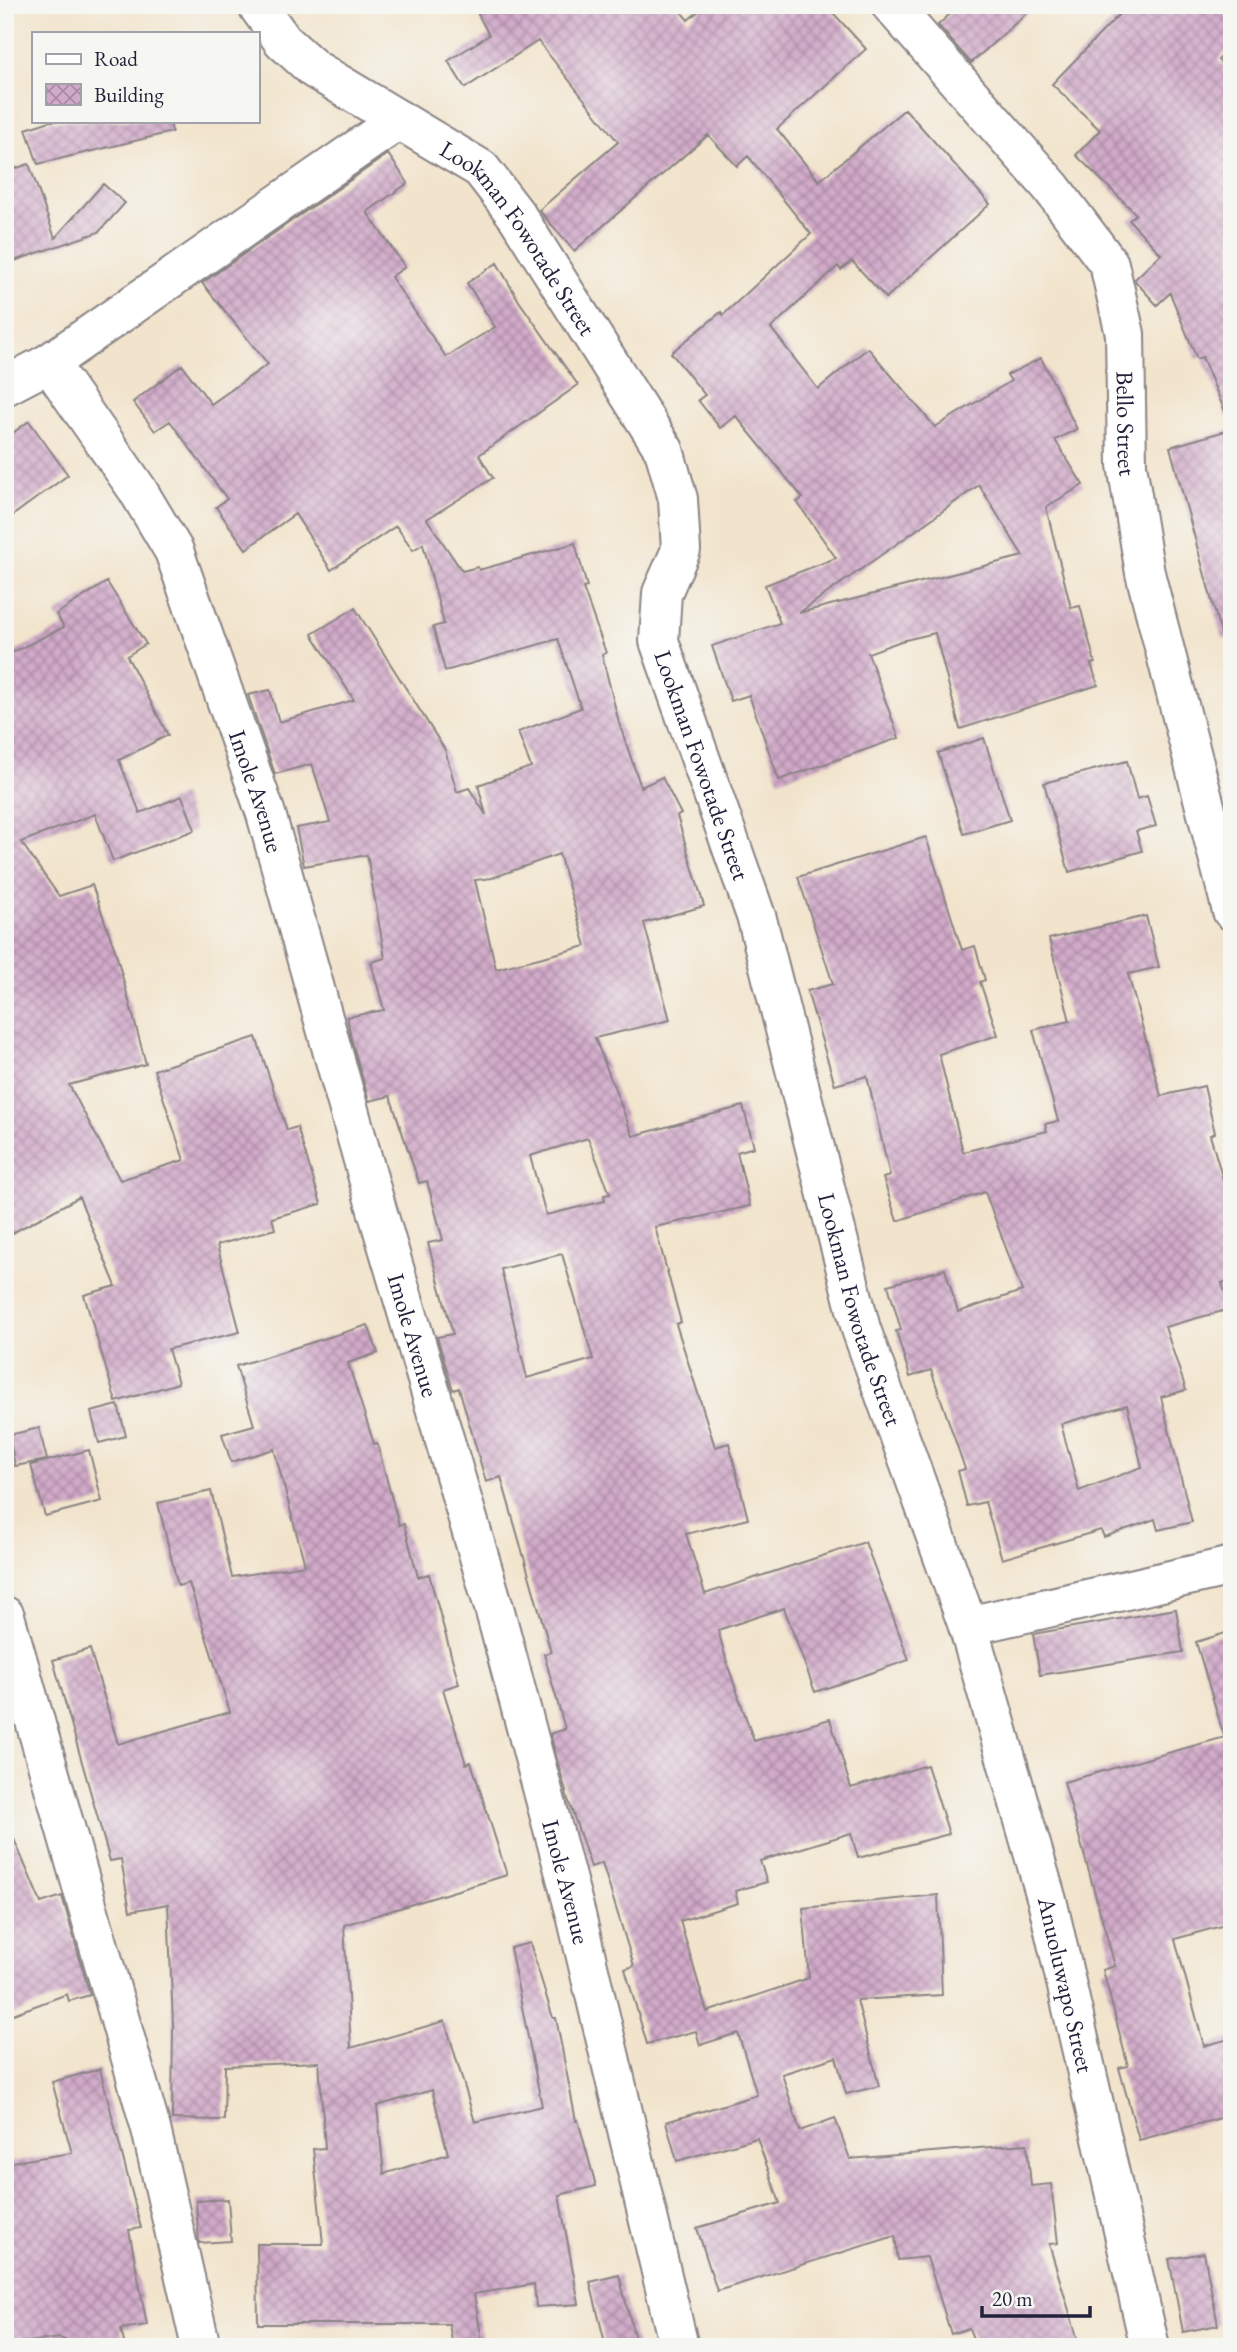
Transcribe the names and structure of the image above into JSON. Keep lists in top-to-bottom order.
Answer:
{
  "streets": {
    "street": [
      "Lookman Fowotade Street",
      "Bello Street",
      "Imole Avenue",
      "Anuoluwapo Street"
    ]
  },
  "crossings": [
    ["Lookman Fowotade Street", "Anuoluwapo Street"]
  ],
  "legend": ["Road", "Building"],
  "scale_bar": "20 m"
}
